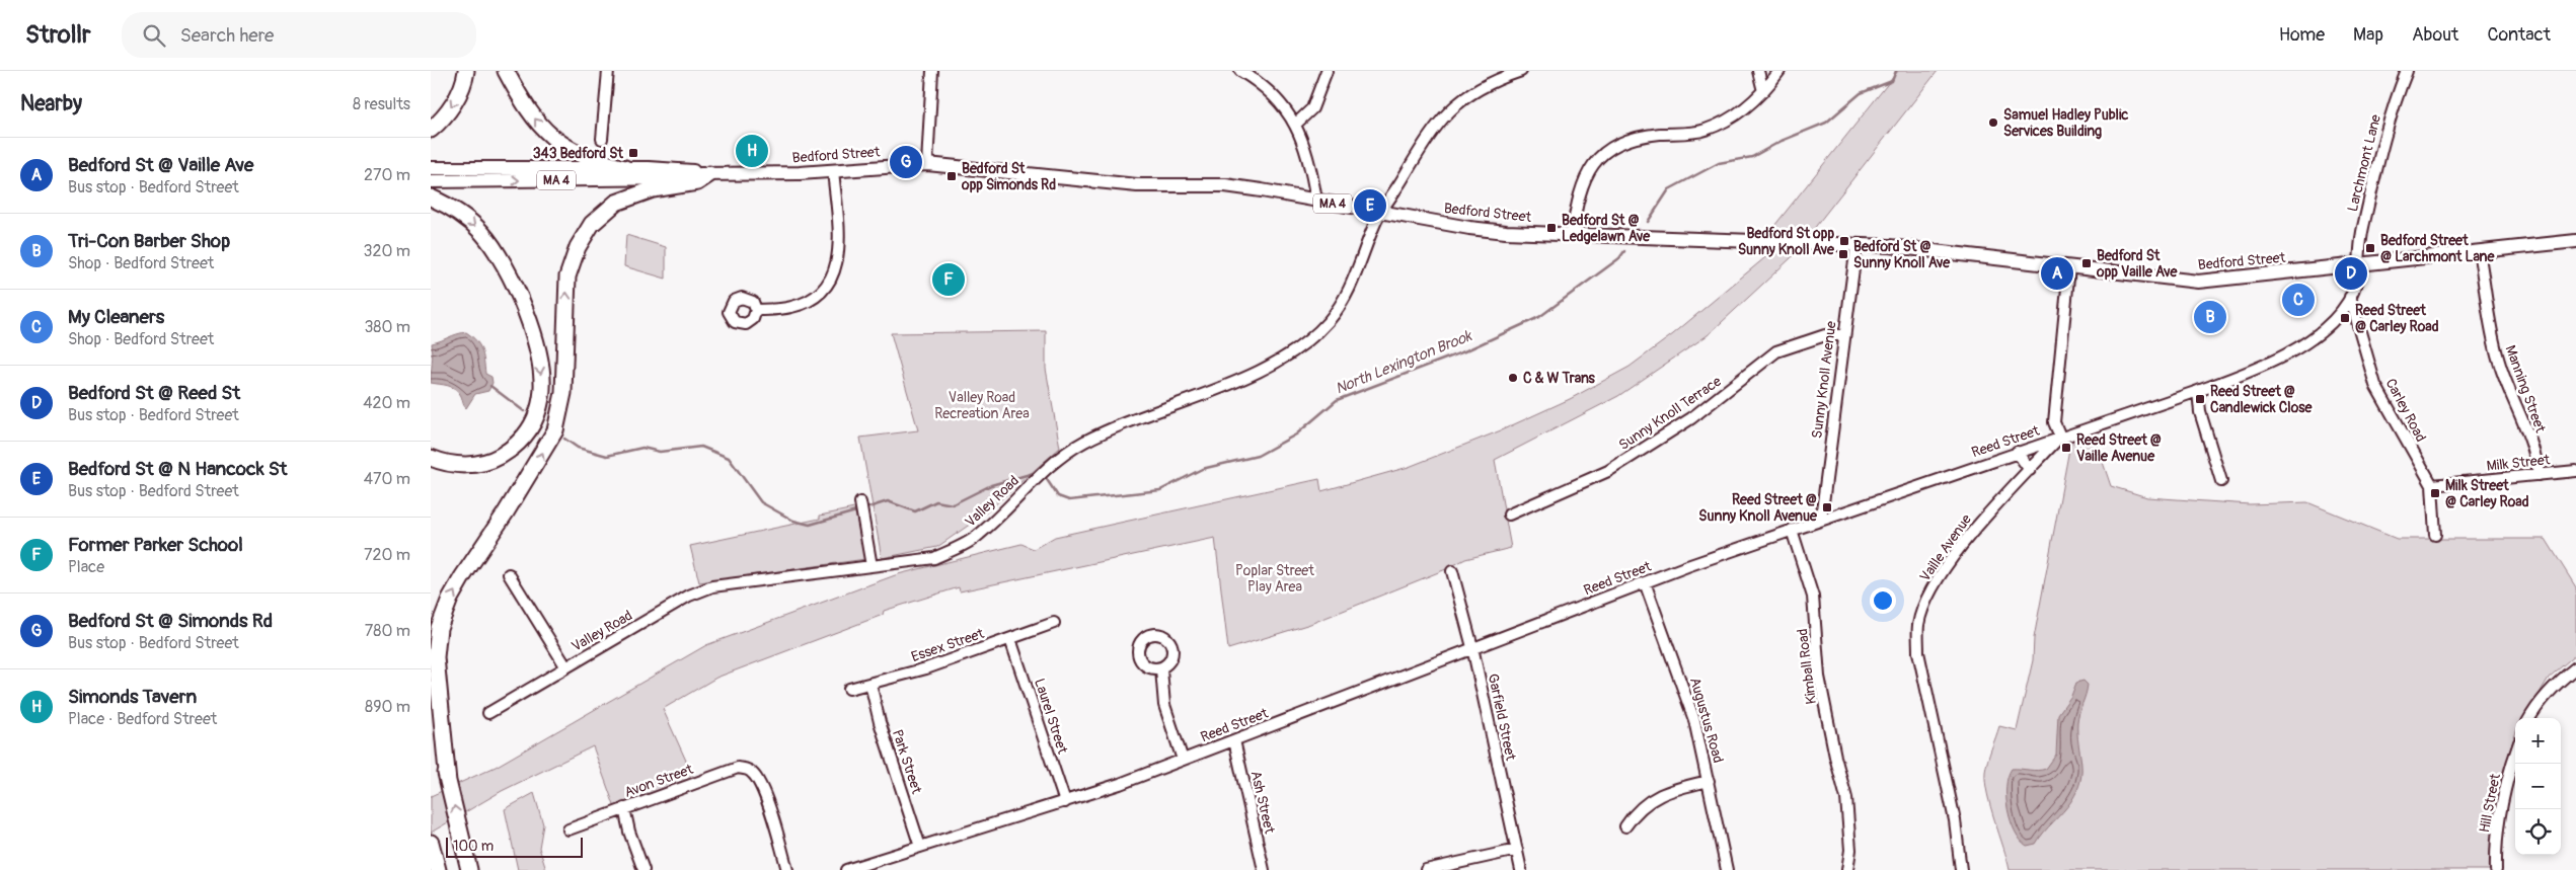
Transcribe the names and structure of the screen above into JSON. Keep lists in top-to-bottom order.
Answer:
{
  "streets": {
    "main road": ["Bedford Street", "MA 4"],
    "street": [
      "Larchmont Lane",
      "Sunny Knoll Avenue",
      "Manning Street",
      "Carley Road",
      "Sunny Knoll Terrace",
      "Reed Street",
      "Milk Street",
      "Valley Road",
      "Vaille Avenue",
      "Essex Street",
      "Kimball Road",
      "Laurel Street",
      "Garfield Street",
      "Augustus Road",
      "Park Street",
      "Avon Street",
      "Ash Street",
      "Hill Street"
    ]
  },
  "crossings": [
    ["Bedford Street", "Larchmont Lane"],
    ["Bedford Street", "Sunny Knoll Avenue"],
    ["Bedford Street", "Manning Street"],
    ["Bedford Street", "Reed Street"],
    ["Bedford Street", "Valley Road"],
    ["Larchmont Lane", "Reed Street"],
    ["Sunny Knoll Avenue", "Sunny Knoll Terrace"],
    ["Sunny Knoll Avenue", "Reed Street"],
    ["Manning Street", "Milk Street"],
    ["Carley Road", "Reed Street"],
    ["Carley Road", "Milk Street"],
    ["Reed Street", "Vaille Avenue"],
    ["Reed Street", "Kimball Road"],
    ["Reed Street", "Laurel Street"],
    ["Reed Street", "Garfield Street"],
    ["Reed Street", "Augustus Road"],
    ["Reed Street", "Park Street"],
    ["Reed Street", "Ash Street"],
    ["Essex Street", "Laurel Street"],
    ["Essex Street", "Park Street"]
  ],
  "water": ["North Lexington Brook"],
  "parks": ["Valley Road Recreation Area", "Poplar Street Play Area"],
  "places": {
    "other": ["Samuel Hadley Public Services Building", "C & W Trans"],
    "transit": [
      "343 Bedford St",
      "Bedford St opp Simonds Rd",
      "Bedford St @ Ledgelawn Ave",
      "Bedford St opp Sunny Knoll Ave",
      "Bedford Street @ Larchmont Lane",
      "Bedford St @ Sunny Knoll Ave",
      "Bedford St opp Vaille Ave",
      "Reed Street @ Carley Road",
      "Reed Street @ Candlewick Close",
      "Reed Street @ Vaille Avenue",
      "Milk Street @ Carley Road",
      "Reed Street @ Sunny Knoll Avenue"
    ]
  },
  "scale_bar": "100 m",
  "page": {
    "header": "Strollr",
    "search": "Search here",
    "nav": [
      "Home",
      "Map",
      "About",
      "Contact"
    ],
    "heading": ["Nearby", "8 results"],
    "pins": [
      "H",
      "G",
      "E",
      "A",
      "D",
      "F",
      "C",
      "B"
    ],
    "list": [
      {
        "mark": "A",
        "name": "Bedford St @ Vaille Ave",
        "note": "Bus stop · Bedford Street",
        "value": "270 m"
      },
      {
        "mark": "B",
        "name": "Tri-Con Barber Shop",
        "note": "Shop · Bedford Street",
        "value": "320 m"
      },
      {
        "mark": "C",
        "name": "My Cleaners",
        "note": "Shop · Bedford Street",
        "value": "380 m"
      },
      {
        "mark": "D",
        "name": "Bedford St @ Reed St",
        "note": "Bus stop · Bedford Street",
        "value": "420 m"
      },
      {
        "mark": "E",
        "name": "Bedford St @ N Hancock St",
        "note": "Bus stop · Bedford Street",
        "value": "470 m"
      },
      {
        "mark": "F",
        "name": "Former Parker School",
        "note": "Place",
        "value": "720 m"
      },
      {
        "mark": "G",
        "name": "Bedford St @ Simonds Rd",
        "note": "Bus stop · Bedford Street",
        "value": "780 m"
      },
      {
        "mark": "H",
        "name": "Simonds Tavern",
        "note": "Place · Bedford Street",
        "value": "890 m"
      }
    ],
    "map_buttons": ["+", "−"],
    "scale": "100 m"
  }
}
